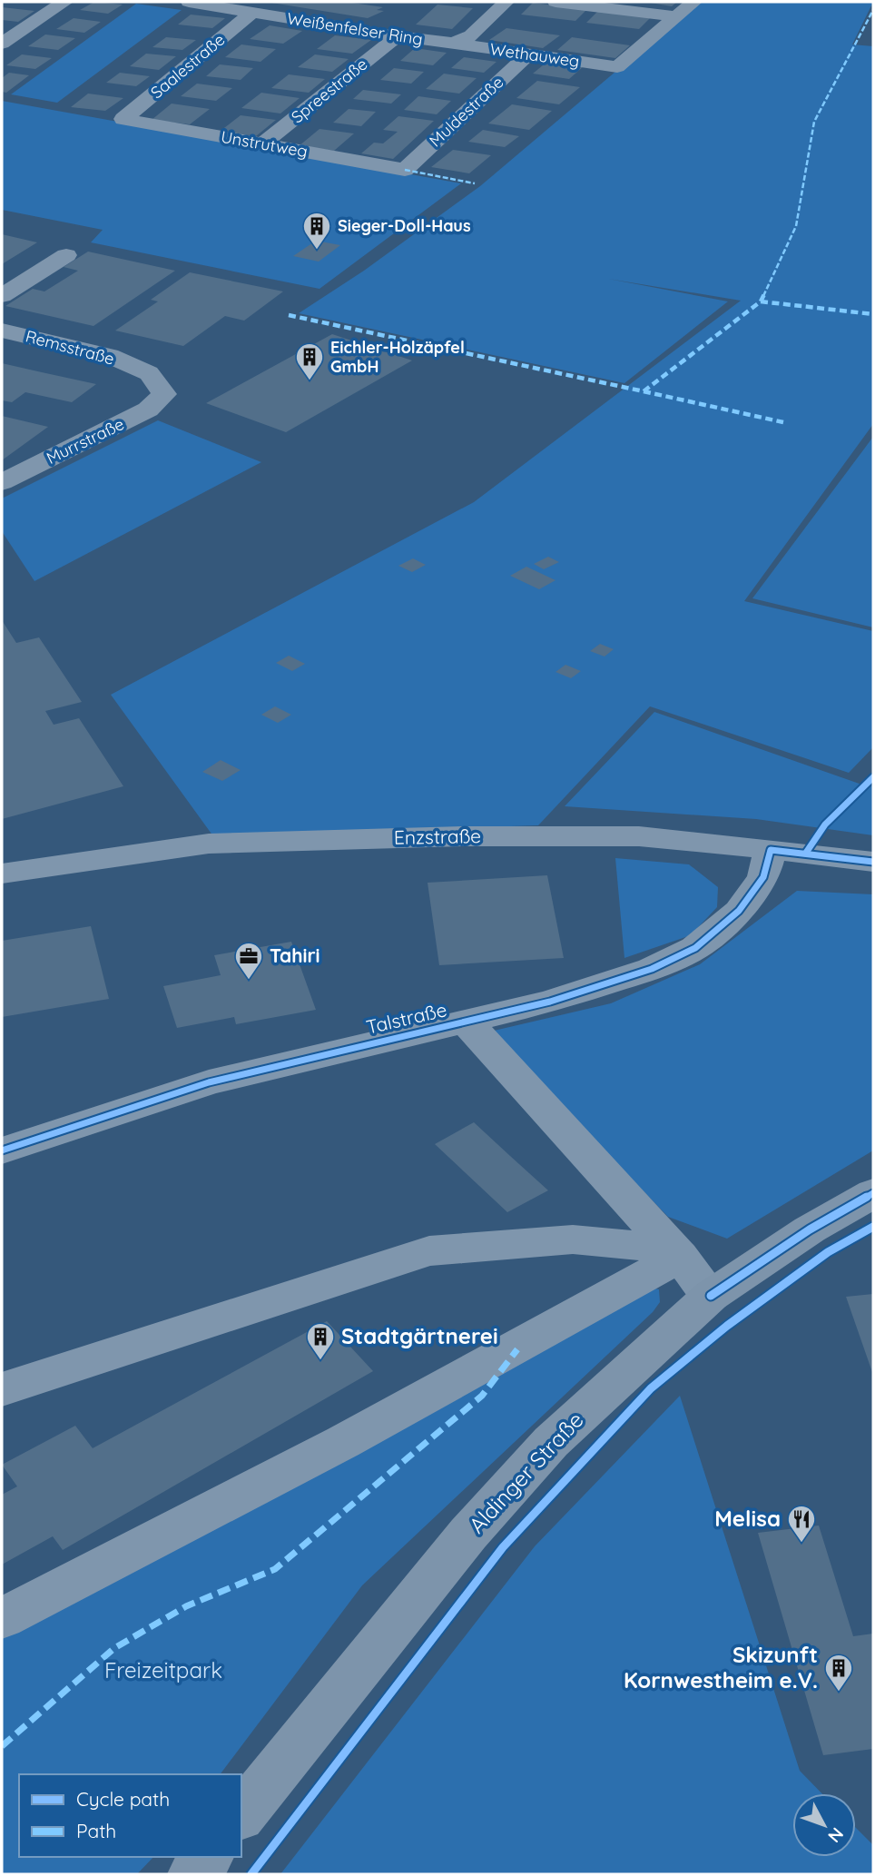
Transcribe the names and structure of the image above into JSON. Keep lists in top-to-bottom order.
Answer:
{
  "streets": {
    "main road": ["Aldinger Straße"],
    "street": [
      "Weißenfelser Ring",
      "Wethauweg",
      "Saalestraße",
      "Spreestraße",
      "Muldestraße",
      "Unstrutweg",
      "Remsstraße",
      "Murrstraße",
      "Enzstraße",
      "Talstraße"
    ]
  },
  "crossings": [
    ["Weißenfelser Ring", "Wethauweg"],
    ["Weißenfelser Ring", "Saalestraße"],
    ["Weißenfelser Ring", "Spreestraße"],
    ["Wethauweg", "Muldestraße"],
    ["Saalestraße", "Unstrutweg"],
    ["Spreestraße", "Unstrutweg"],
    ["Muldestraße", "Unstrutweg"],
    ["Remsstraße", "Murrstraße"],
    ["Enzstraße", "Talstraße"]
  ],
  "parks": ["Freizeitpark"],
  "places": {
    "building": [
      "Sieger-Doll-Haus",
      "Eichler-Holzäpfel GmbH",
      "Stadtgärtnerei",
      "Skizunft Kornwestheim e.V."
    ],
    "office": ["Tahiri"],
    "restaurant": ["Melisa"]
  },
  "legend": ["Cycle path", "Path"],
  "north": "bottom right"
}
